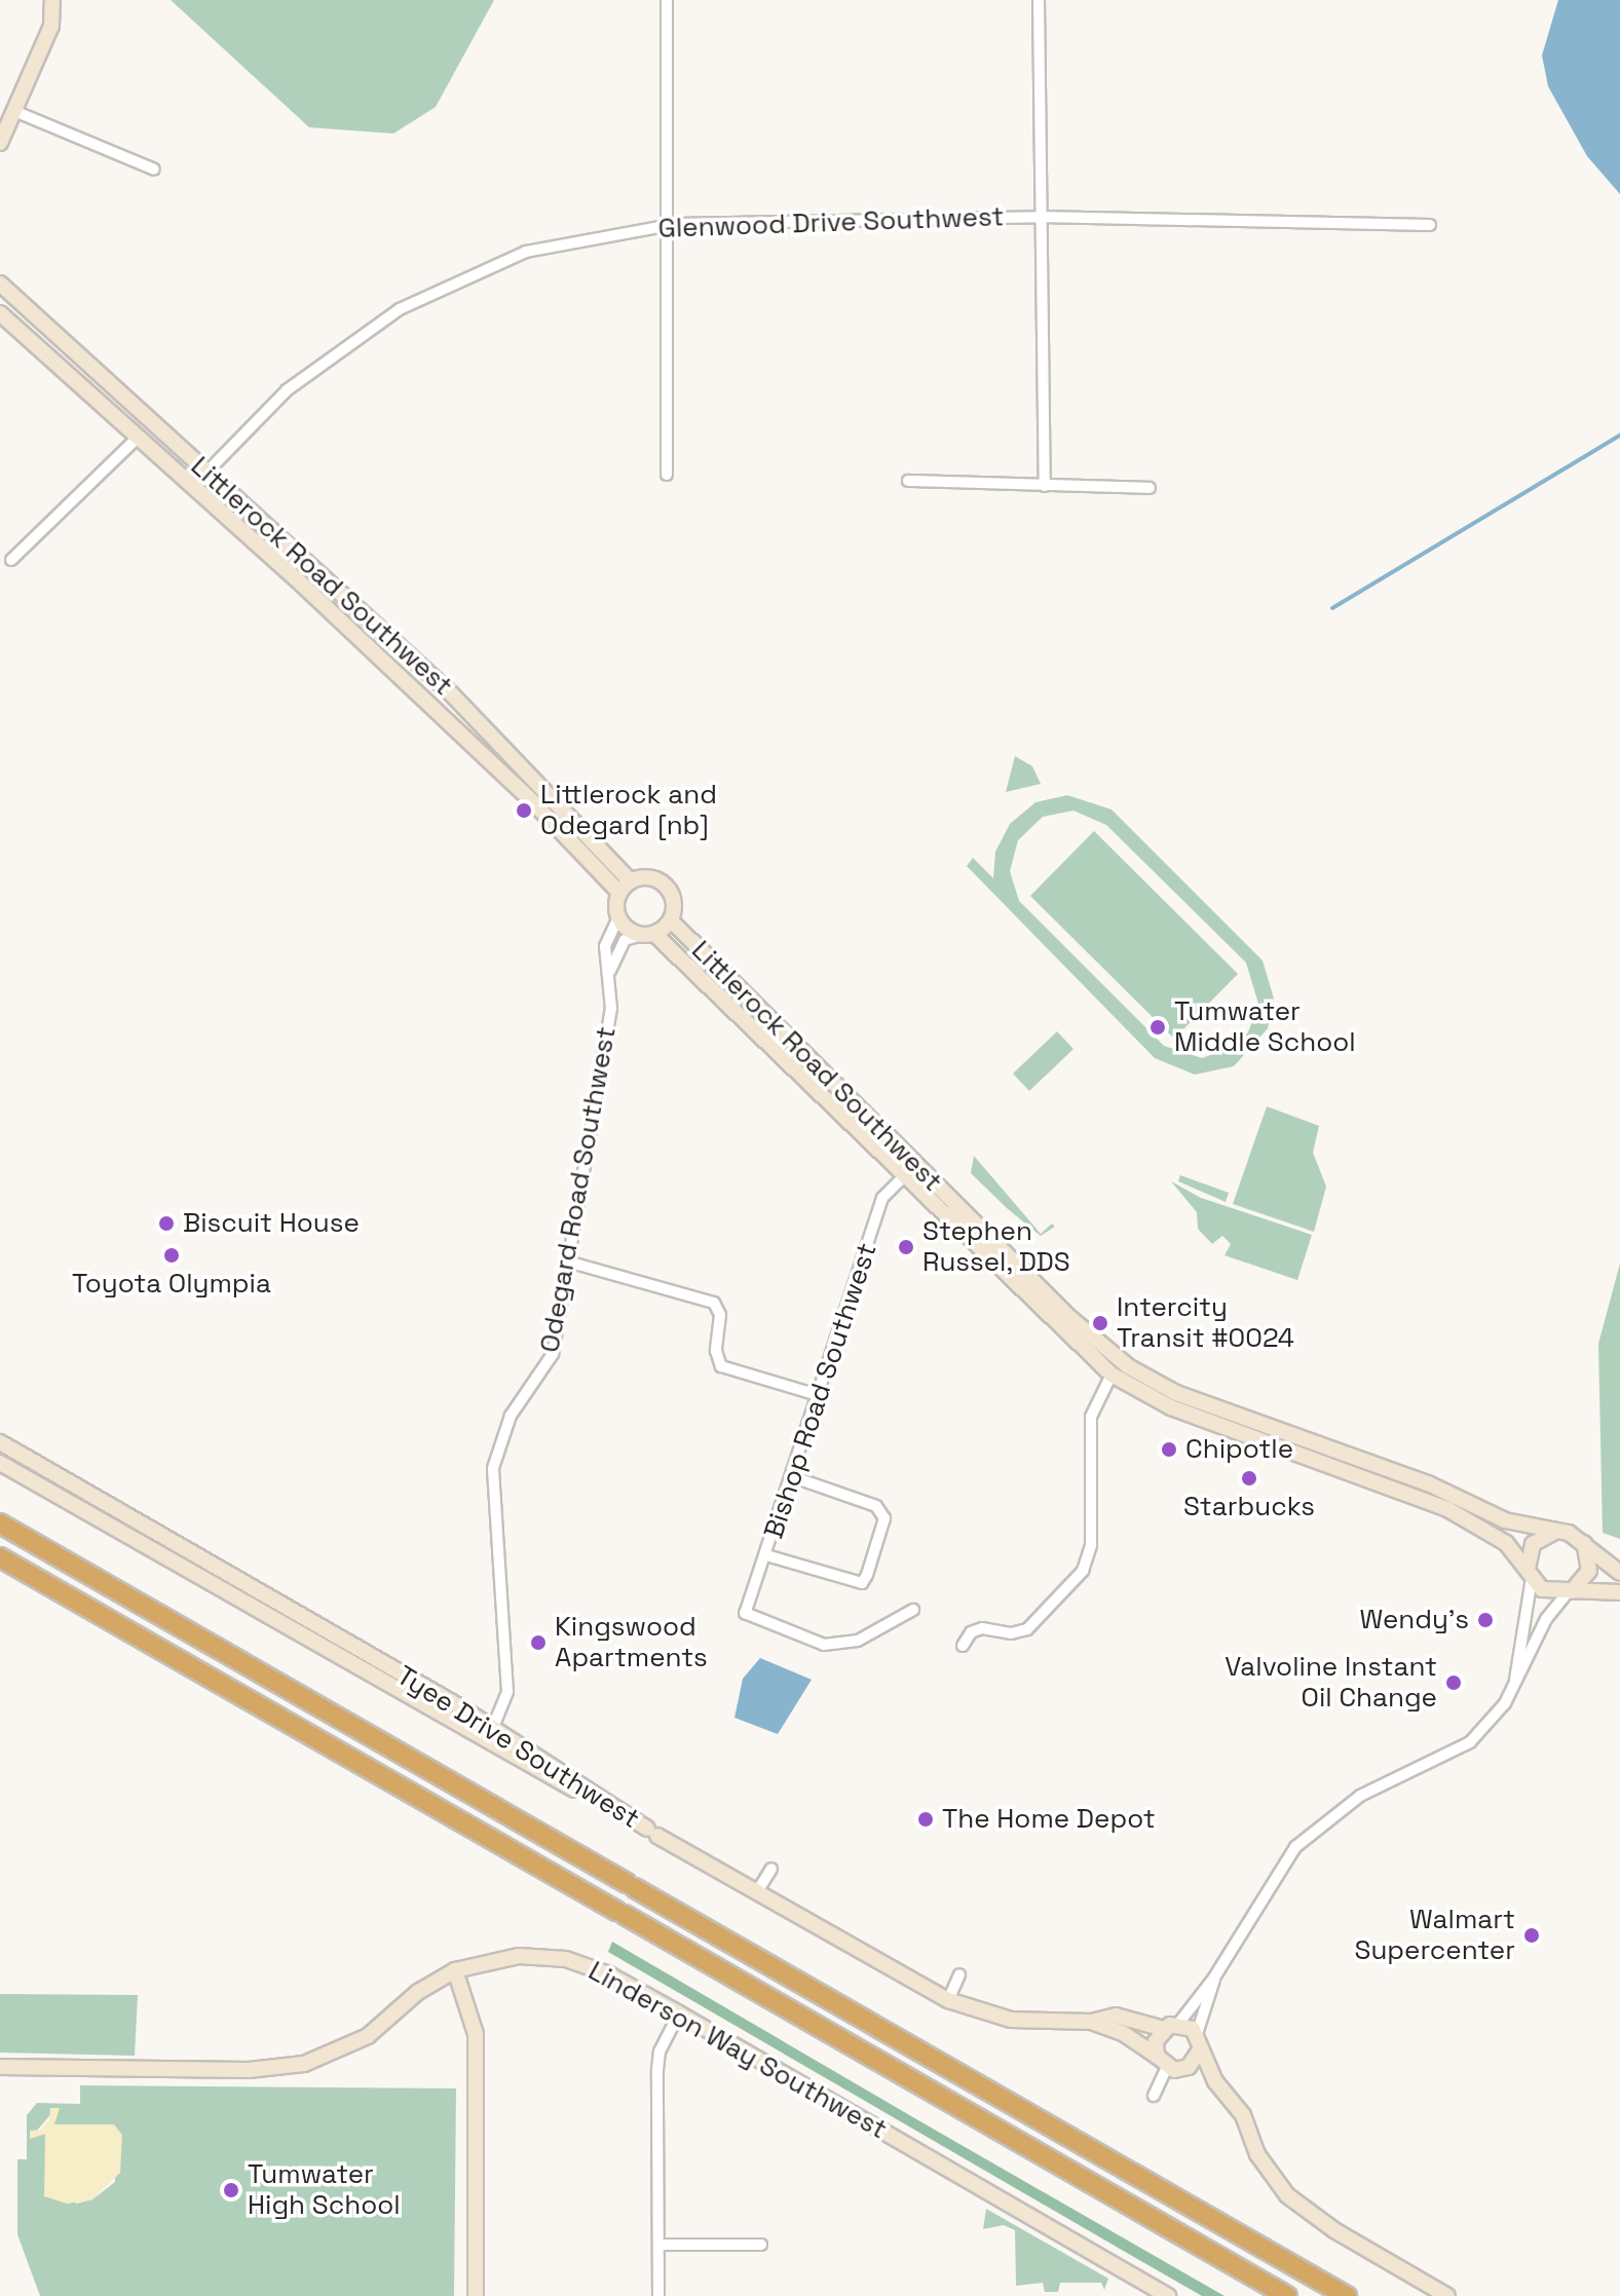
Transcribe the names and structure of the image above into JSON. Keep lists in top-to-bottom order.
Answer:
{
  "streets": {
    "street": [
      "Glenwood Drive Southwest",
      "Littlerock Road Southwest",
      "Odegard Road Southwest",
      "Bishop Road Southwest",
      "Tyee Drive Southwest",
      "Linderson Way Southwest"
    ]
  },
  "crossings": [
    ["Glenwood Drive Southwest", "Littlerock Road Southwest"],
    ["Littlerock Road Southwest", "Odegard Road Southwest"],
    ["Littlerock Road Southwest", "Bishop Road Southwest"],
    ["Odegard Road Southwest", "Tyee Drive Southwest"]
  ],
  "places": [
    "Littlerock and Odegard [nb]",
    "Tumwater Middle School",
    "Biscuit House",
    "Stephen Russel, DDS",
    "Toyota Olympia",
    "Intercity Transit #0024",
    "Chipotle",
    "Starbucks",
    "Wendy's",
    "Kingswood Apartments",
    "Valvoline Instant Oil Change",
    "The Home Depot",
    "Walmart Supercenter",
    "Tumwater High School"
  ]
}
